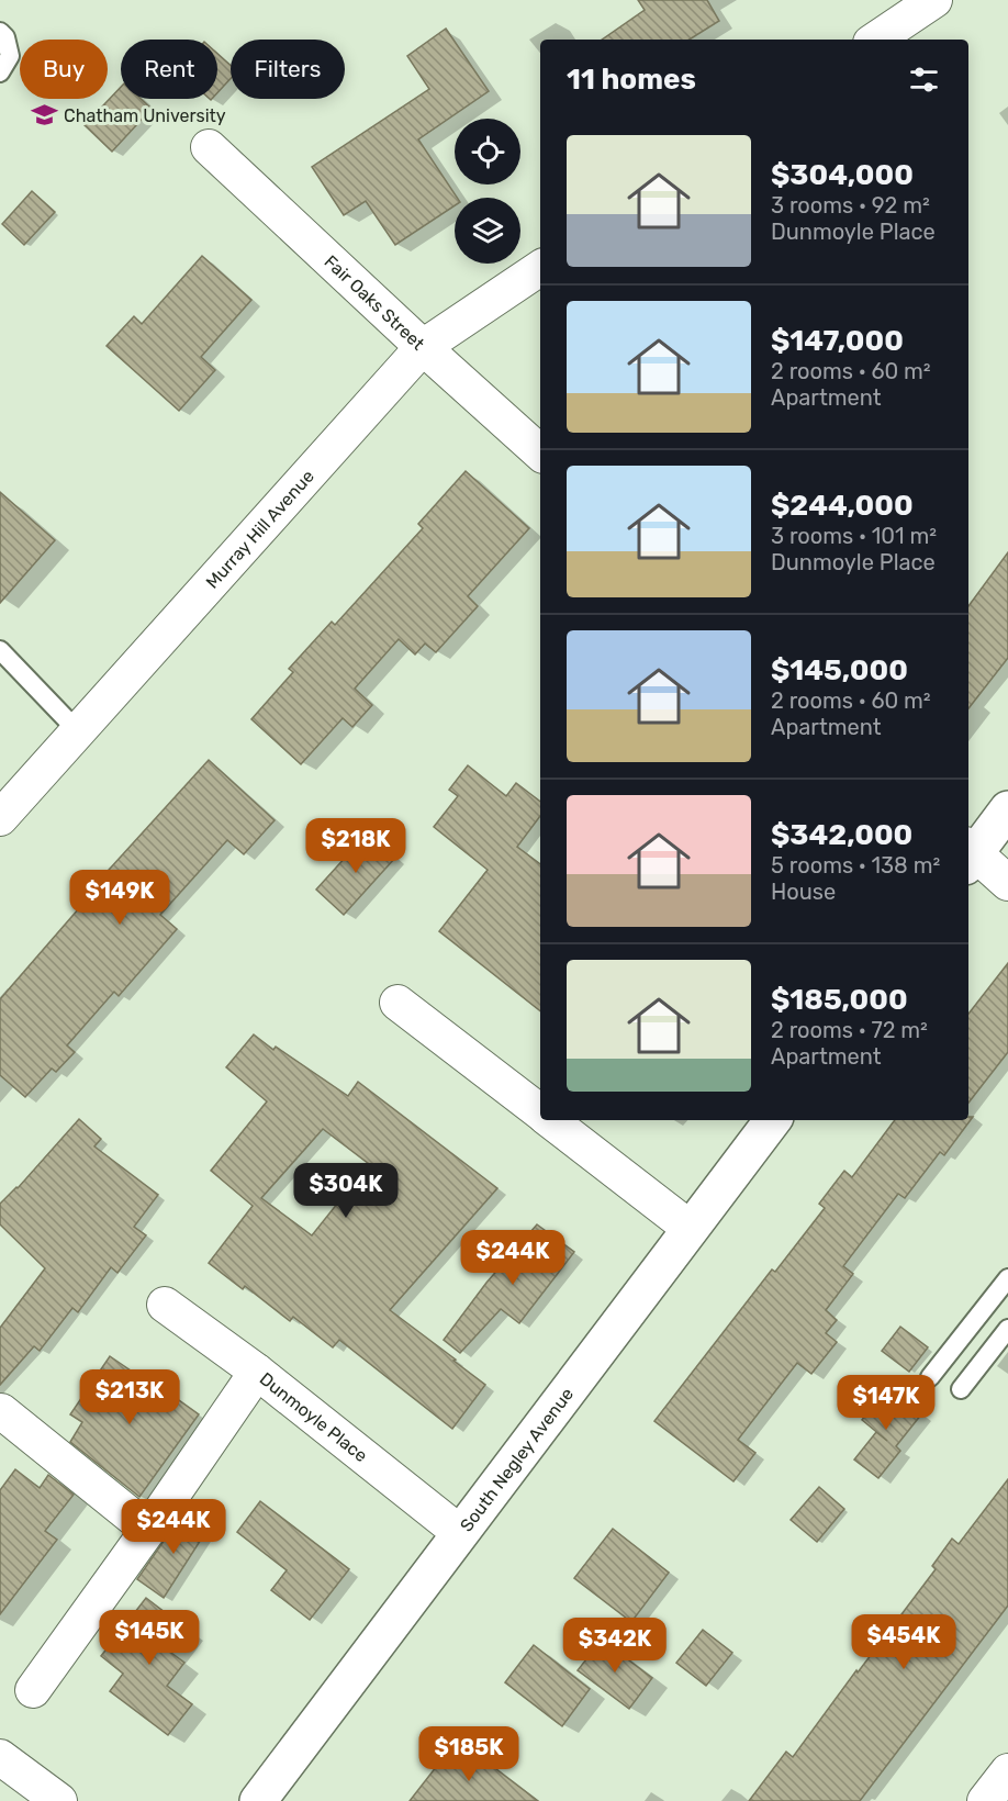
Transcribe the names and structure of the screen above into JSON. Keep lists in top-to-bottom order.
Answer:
{
  "streets": {
    "street": [
      "Fair Oaks Street",
      "Murray Hill Avenue",
      "Dunmoyle Place",
      "South Negley Avenue"
    ]
  },
  "crossings": [
    ["Fair Oaks Street", "Murray Hill Avenue"],
    ["Dunmoyle Place", "South Negley Avenue"]
  ],
  "places": {
    "school or university": ["Chatham University"]
  },
  "page": {
    "chip": ["Buy", "Rent", "Filters"],
    "heading": "11 homes",
    "list": [
      {
        "name": "$304,000",
        "note": "3 rooms · 92 m² · Dunmoyle Place"
      },
      {
        "name": "$147,000",
        "note": "2 rooms · 60 m² · Apartment"
      },
      {
        "name": "$244,000",
        "note": "3 rooms · 101 m² · Dunmoyle Place"
      },
      {
        "name": "$145,000",
        "note": "2 rooms · 60 m² · Apartment"
      },
      {
        "name": "$342,000",
        "note": "5 rooms · 138 m² · House"
      },
      {
        "name": "$185,000",
        "note": "2 rooms · 72 m² · Apartment"
      }
    ],
    "price": [
      "$218K",
      "$149K",
      "$304K",
      "$244K",
      "$213K",
      "$147K",
      "$244K",
      "$145K",
      "$454K",
      "$342K",
      "$185K"
    ]
  }
}
